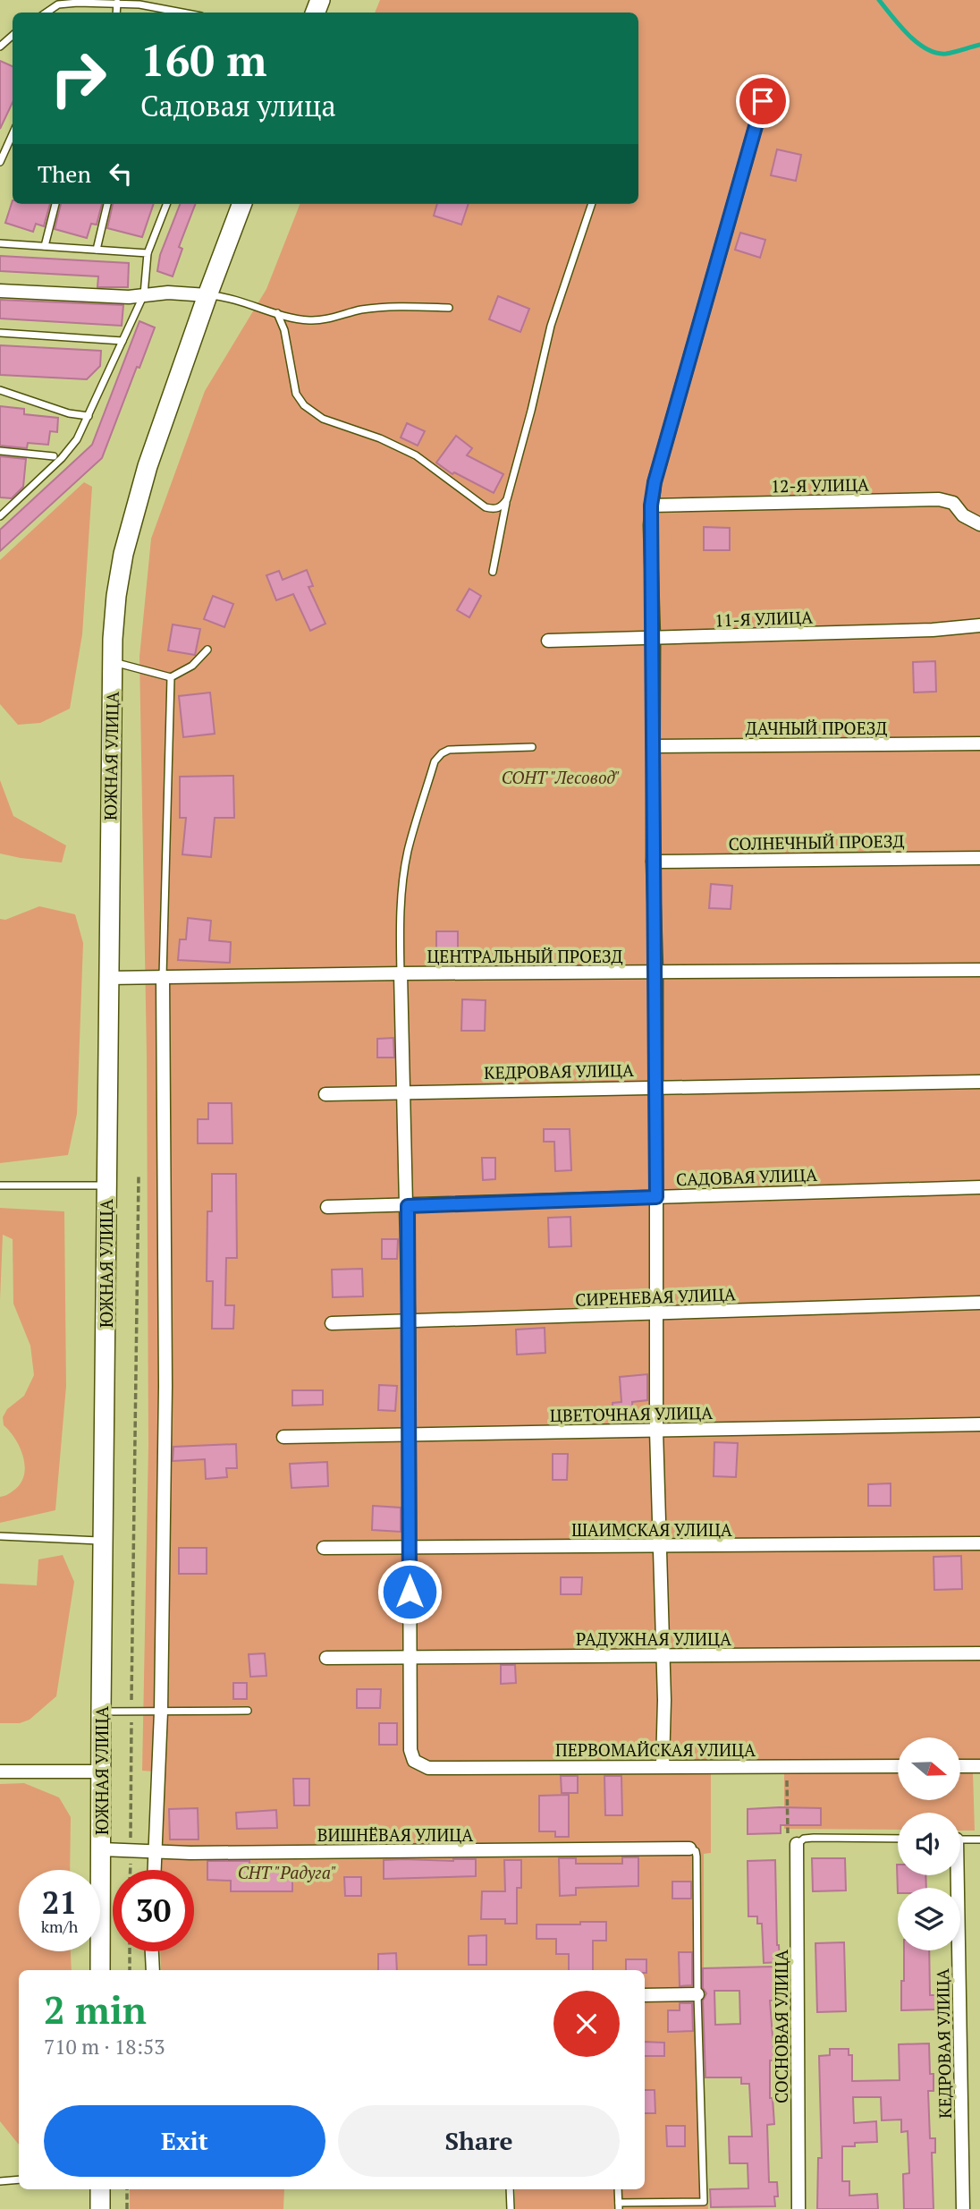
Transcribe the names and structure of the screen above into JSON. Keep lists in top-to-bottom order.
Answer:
{
  "streets": {
    "main road": ["ЮЖНАЯ УЛИЦА"],
    "street": [
      "12-Я УЛИЦА",
      "11-Я УЛИЦА",
      "ДАЧНЫЙ ПРОЕЗД",
      "СОЛНЕЧНЫЙ ПРОЕЗД",
      "ЦЕНТРАЛЬНЫЙ ПРОЕЗД",
      "КЕДРОВАЯ УЛИЦА",
      "САДОВАЯ УЛИЦА",
      "СИРЕНЕВАЯ УЛИЦА",
      "ЦВЕТОЧНАЯ УЛИЦА",
      "ШАИМСКАЯ УЛИЦА",
      "РАДУЖНАЯ УЛИЦА",
      "ПЕРВОМАЙСКАЯ УЛИЦА",
      "ВИШНЁВАЯ УЛИЦА",
      "СОСНОВАЯ УЛИЦА"
    ]
  },
  "crossings": [
    ["ЮЖНАЯ УЛИЦА", "ЦЕНТРАЛЬНЫЙ ПРОЕЗД"],
    ["ЮЖНАЯ УЛИЦА", "ВИШНЁВАЯ УЛИЦА"],
    ["РАДУЖНАЯ УЛИЦА", "ПЕРВОМАЙСКАЯ УЛИЦА"]
  ],
  "parks": ["СОНТ \"Лесовод\"", "СНТ \"Радуга\""],
  "north": "right",
  "page": {
    "turn": ["160 m", "Садовая улица"],
    "then": "Then",
    "speed": "21 km/h",
    "limit": "30",
    "heading": ["2 min", "710 m · 18:53"],
    "buttons": ["Exit", "Share"]
  }
}
